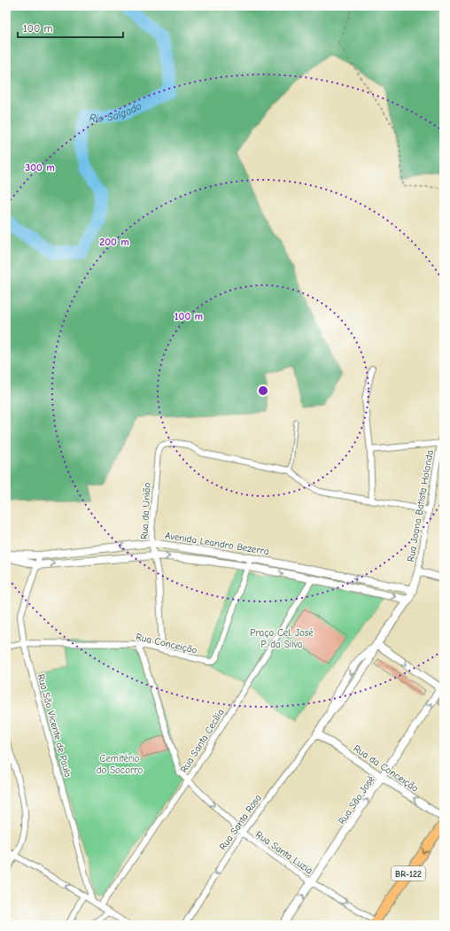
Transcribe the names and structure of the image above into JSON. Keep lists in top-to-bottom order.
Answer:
{
  "streets": {
    "highway": ["BR-122"],
    "street": [
      "Rua Joana Batista Holanda",
      "Rua da União",
      "Avenida Leandro Bezerra",
      "Rua Conceição",
      "Rua São Vicente de Paula",
      "Rua Santa Cecília",
      "Rua da Conceição",
      "Rua São José",
      "Rua Santa Rosa",
      "Rua Santa Luzia"
    ]
  },
  "crossings": [
    ["Rua Joana Batista Holanda", "Avenida Leandro Bezerra"],
    ["Rua da União", "Avenida Leandro Bezerra"],
    ["Rua da União", "Rua Conceição"],
    ["Avenida Leandro Bezerra", "Rua Conceição"],
    ["Avenida Leandro Bezerra", "Rua São Vicente de Paula"],
    ["Avenida Leandro Bezerra", "Rua Santa Cecília"],
    ["Rua Conceição", "Rua São Vicente de Paula"],
    ["Rua Conceição", "Rua Santa Luzia"],
    ["Rua Santa Cecília", "Rua Santa Luzia"],
    ["Rua da Conceição", "Rua São José"],
    ["Rua da Conceição", "Rua Santa Rosa"],
    ["Rua São José", "Rua Santa Luzia"],
    ["Rua Santa Rosa", "Rua Santa Luzia"],
    ["Rua Santa Luzia", "BR-122"]
  ],
  "one_way": [
    "Rua da Conceição",
    "Rua São José",
    "Rua Santa Rosa",
    "Rua Santa Luzia"
  ],
  "water": ["Rio Salgado"],
  "parks": ["Praça Cel. José P. da Silva", "Cemitério do Socorro"],
  "scale_bar": "100 m",
  "rings": ["300 m", "200 m", "100 m"]
}
